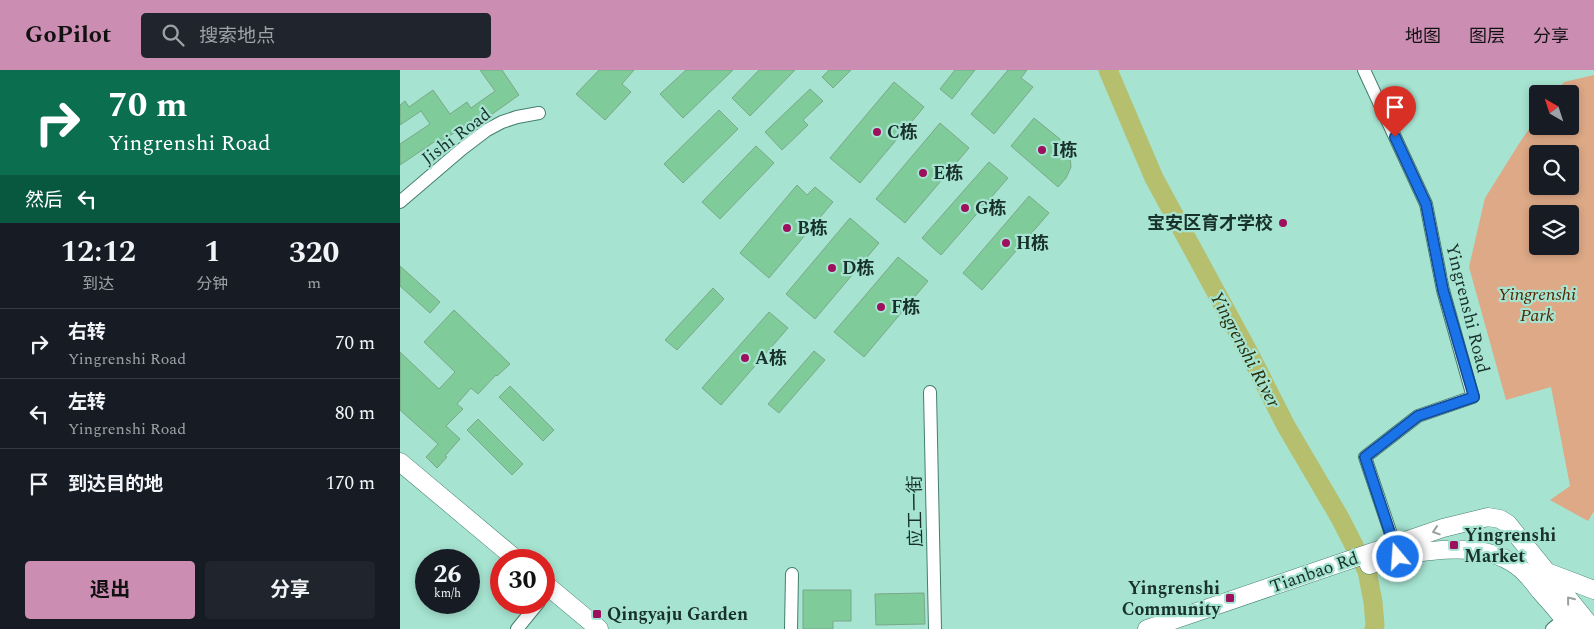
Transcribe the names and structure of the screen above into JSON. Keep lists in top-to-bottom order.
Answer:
{
  "streets": {
    "street": [
      "Jishi Road",
      "Yingrenshi Road",
      "应工一街",
      "Tianbao Rd"
    ]
  },
  "crossings": [
    ["Yingrenshi Road", "Tianbao Rd"]
  ],
  "water": ["Yingrenshi River"],
  "parks": ["Yingrenshi Park"],
  "places": {
    "other": [
      "C栋",
      "I栋",
      "E栋",
      "G栋",
      "宝安区育才学校",
      "B栋",
      "H栋",
      "D栋",
      "F栋",
      "A栋"
    ],
    "transit": ["Yingrenshi Market", "Yingrenshi Community", "Qingyaju Garden"]
  },
  "north": "top left",
  "page": {
    "header": "GoPilot",
    "search": "搜索地点",
    "nav": ["地图", "图层", "分享"],
    "turn": ["70 m", "Yingrenshi Road"],
    "then": "然后",
    "eta": [
      "12:12",
      "到达",
      "1",
      "分钟",
      "320",
      "m"
    ],
    "list": [
      {
        "name": "右转",
        "note": "Yingrenshi Road",
        "value": "70 m"
      },
      {
        "name": "左转",
        "note": "Yingrenshi Road",
        "value": "80 m"
      },
      {
        "name": "到达目的地",
        "value": "170 m"
      }
    ],
    "speed": "26 km/h",
    "limit": "30",
    "buttons": ["退出", "分享"]
  }
}
